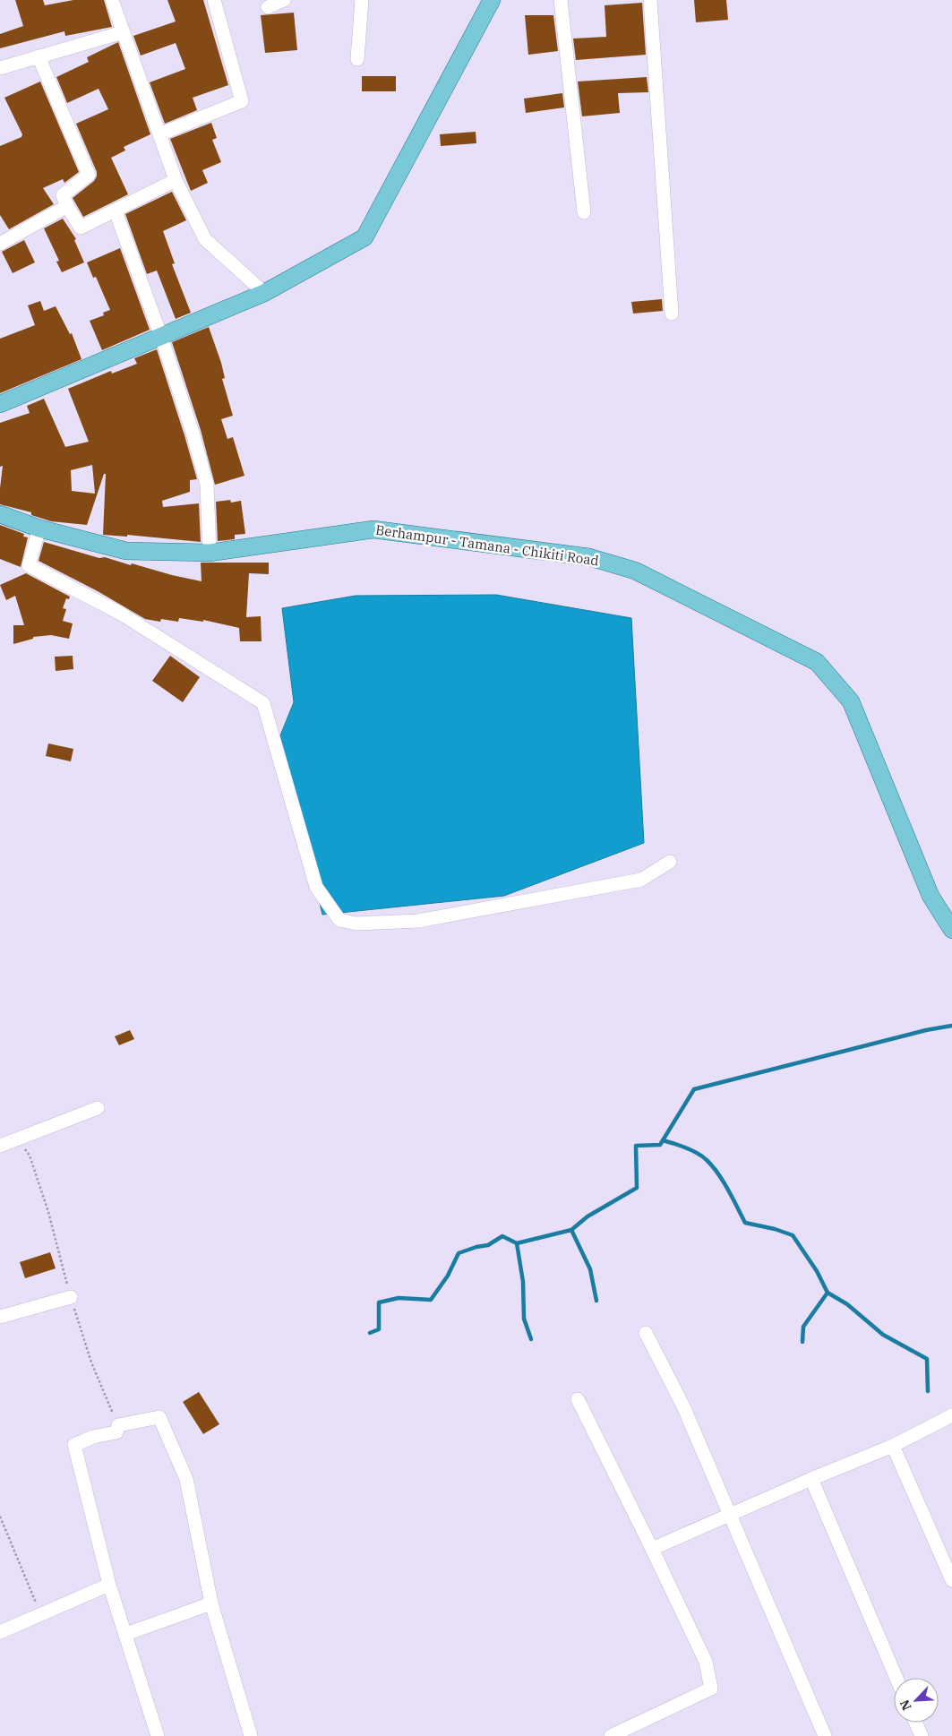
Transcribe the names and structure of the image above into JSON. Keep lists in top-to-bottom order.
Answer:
{
  "streets": {
    "main road": ["Berhampur - Tamana - Chikiti Road"]
  },
  "north": "bottom left"
}
